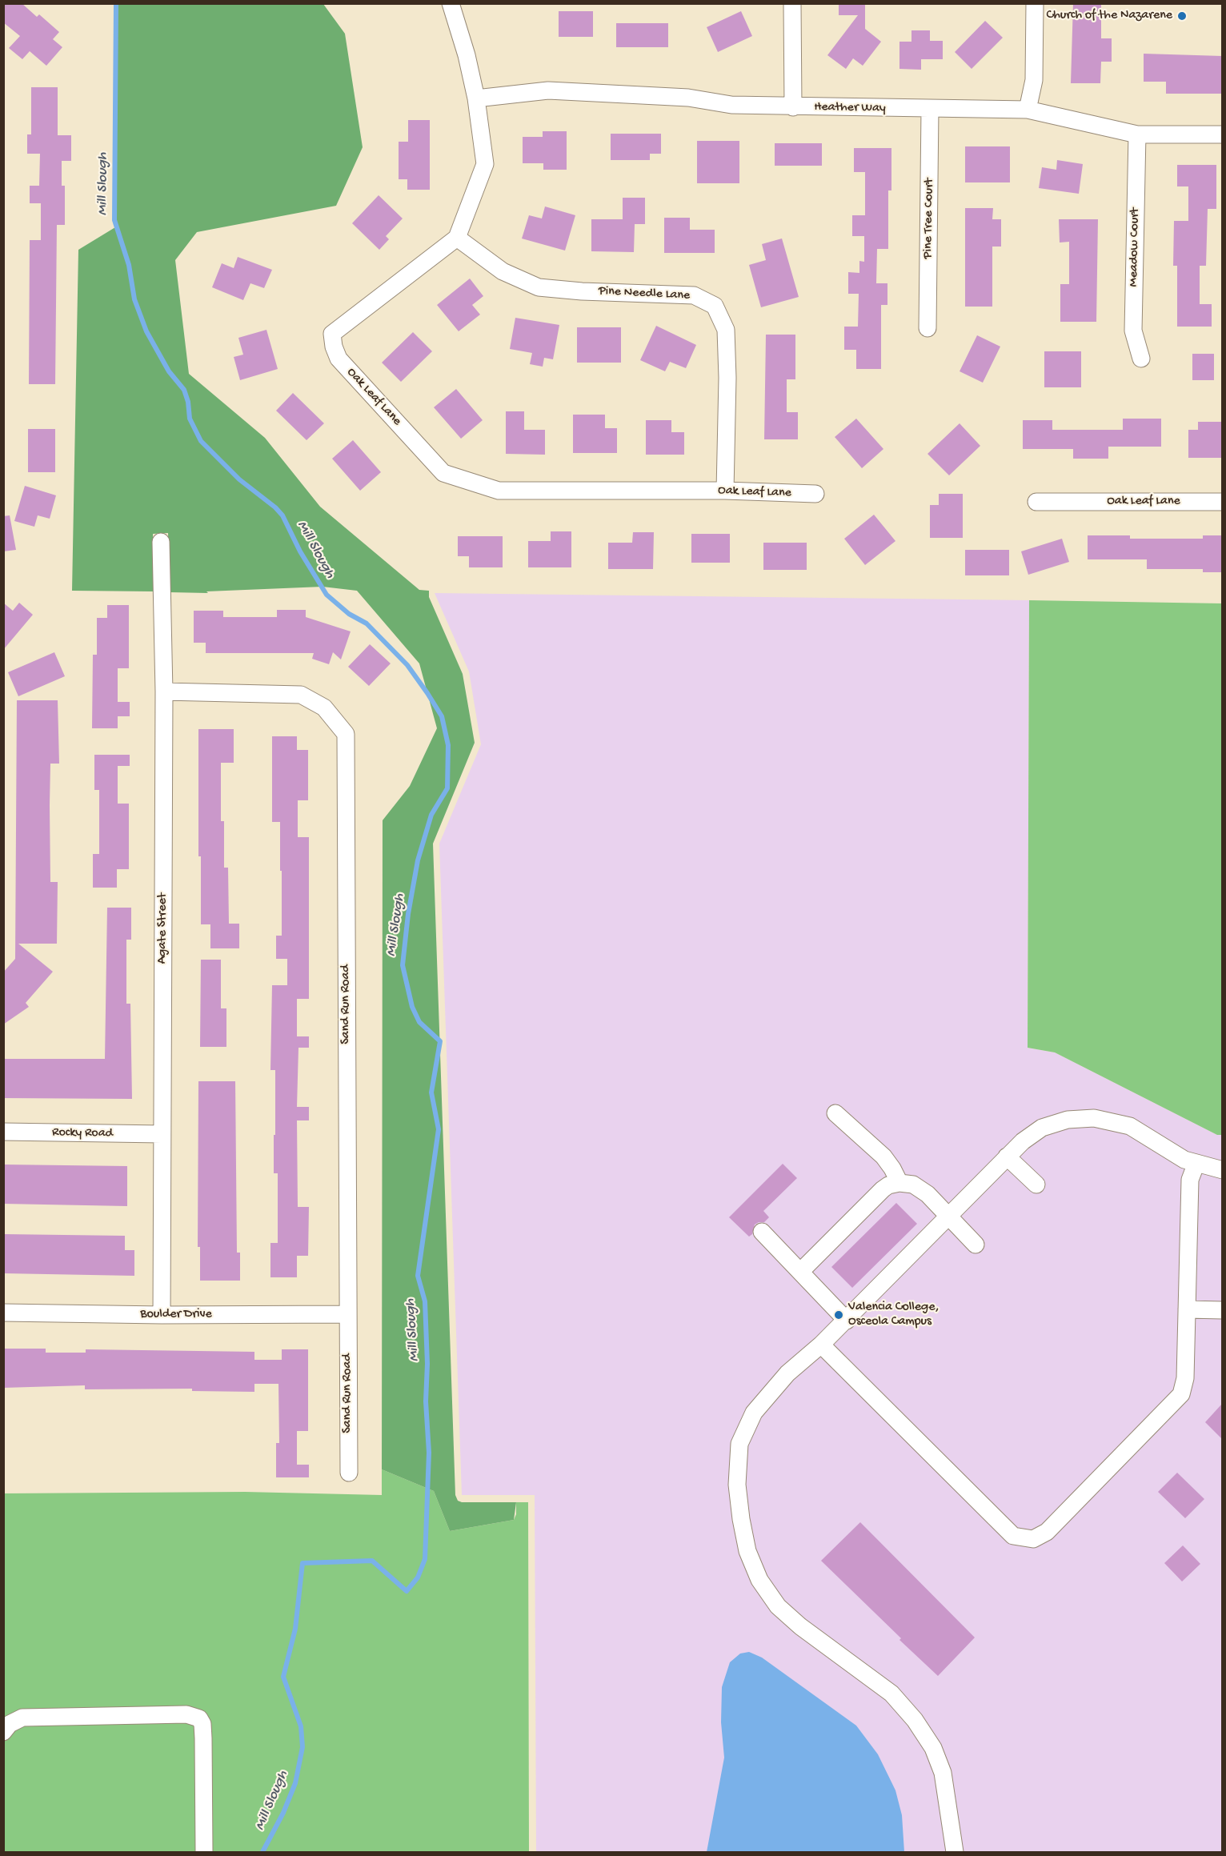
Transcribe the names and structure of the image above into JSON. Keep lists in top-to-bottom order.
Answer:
{
  "streets": {
    "street": [
      "Heather Way",
      "Pine Tree Court",
      "Meadow Court",
      "Pine Needle Lane",
      "Oak Leaf Lane",
      "Agate Street",
      "Sand Run Road",
      "Rocky Road",
      "Boulder Drive"
    ]
  },
  "crossings": [
    ["Heather Way", "Pine Tree Court"],
    ["Heather Way", "Meadow Court"],
    ["Pine Needle Lane", "Oak Leaf Lane"],
    ["Agate Street", "Sand Run Road"],
    ["Agate Street", "Rocky Road"],
    ["Agate Street", "Boulder Drive"],
    ["Sand Run Road", "Boulder Drive"]
  ],
  "water": ["Mill Slough"],
  "places": ["Church of the Nazarene", "Valencia College, Osceola Campus"]
}
